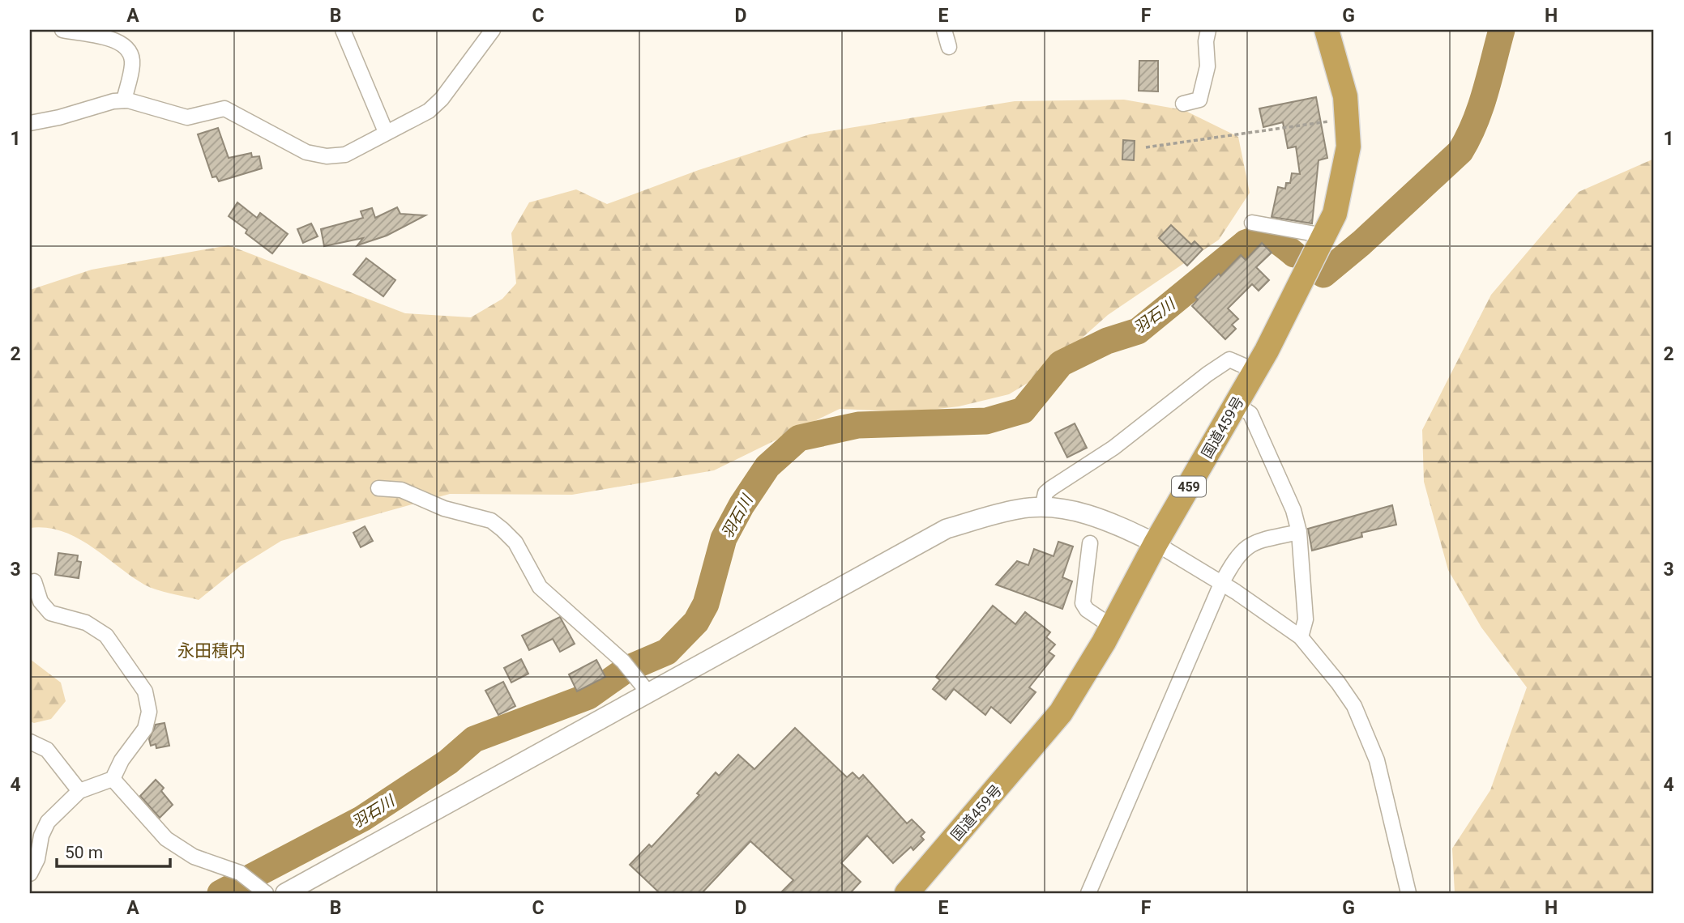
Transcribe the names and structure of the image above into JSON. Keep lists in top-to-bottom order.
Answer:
{
  "streets": {
    "highway": ["国道459号", "459"]
  },
  "districts": ["永田積内"],
  "water": ["羽石川"],
  "scale_bar": "50 m",
  "grid": {
    "columns": [
      "A",
      "B",
      "C",
      "D",
      "E",
      "F",
      "G",
      "H"
    ],
    "rows": [
      "1",
      "2",
      "3",
      "4"
    ]
  }
}
